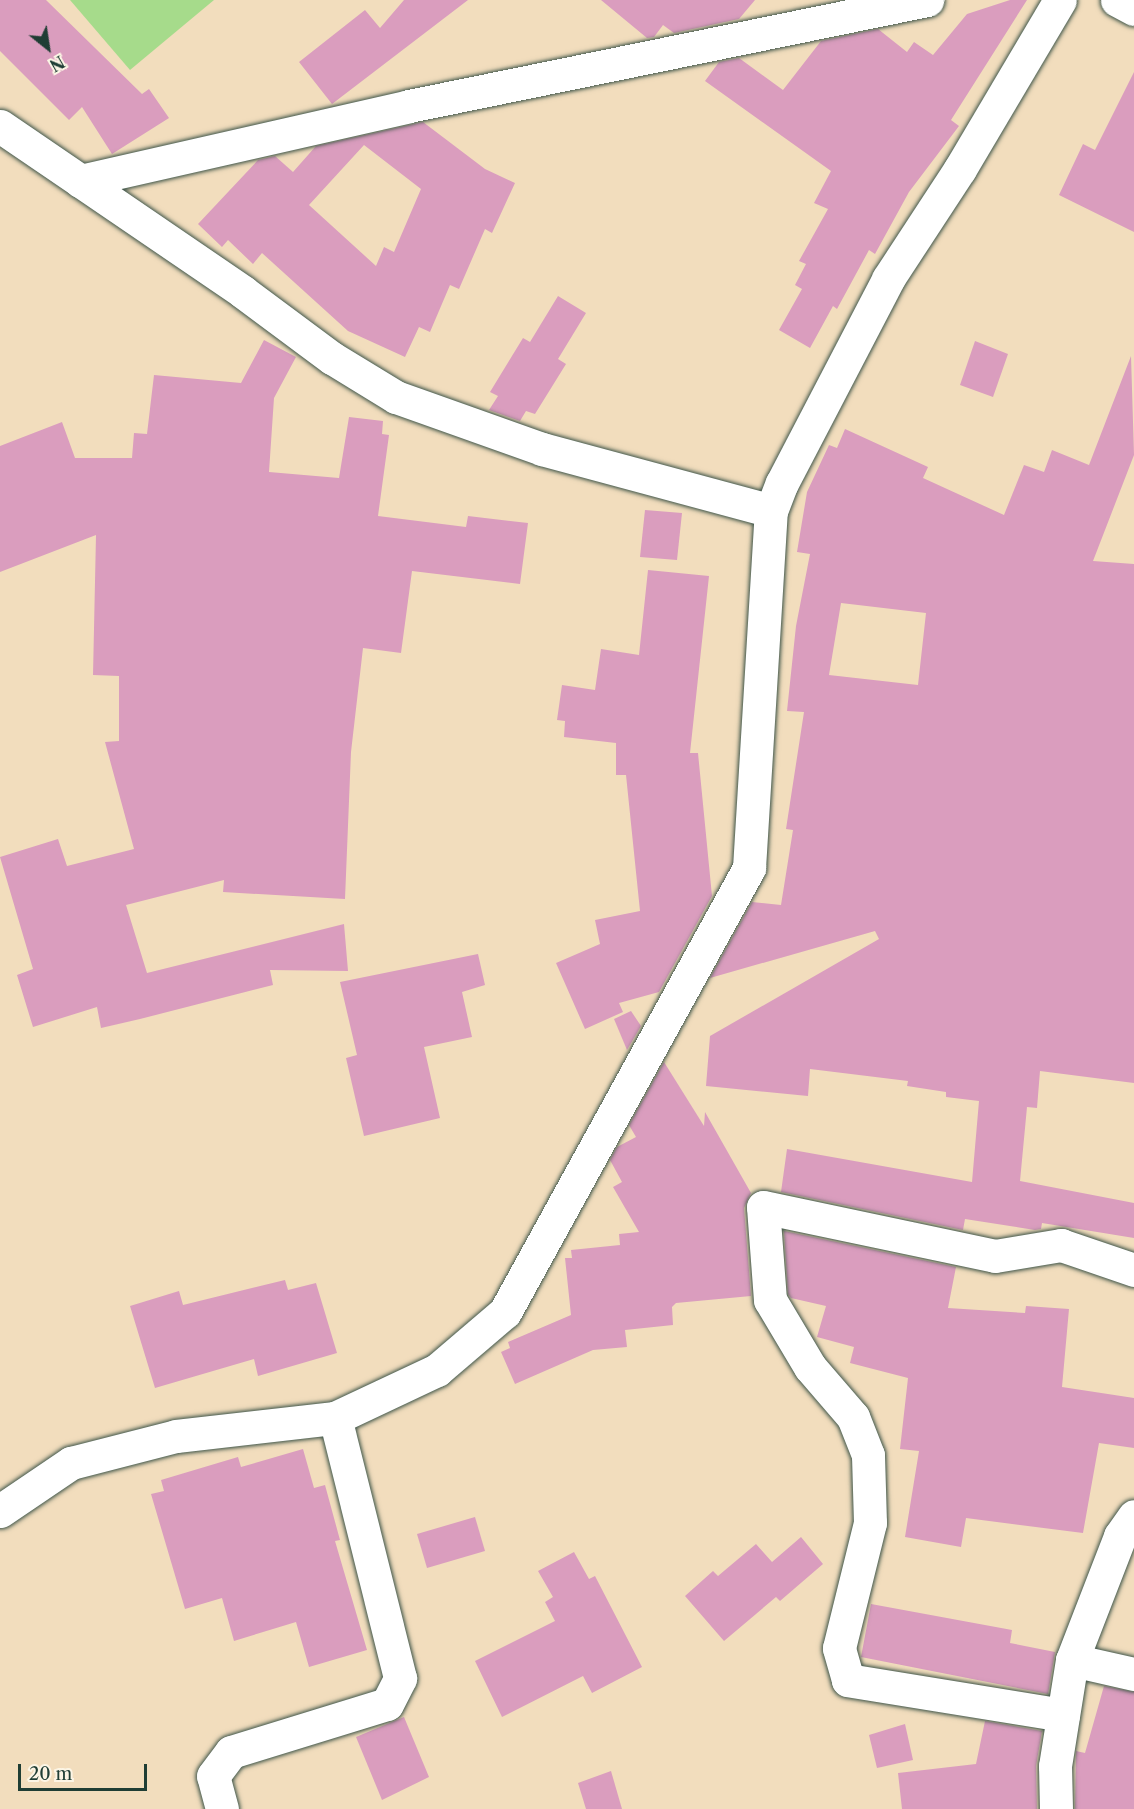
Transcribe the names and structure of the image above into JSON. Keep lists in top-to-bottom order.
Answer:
{
  "scale_bar": "20 m",
  "north": "bottom right"
}
